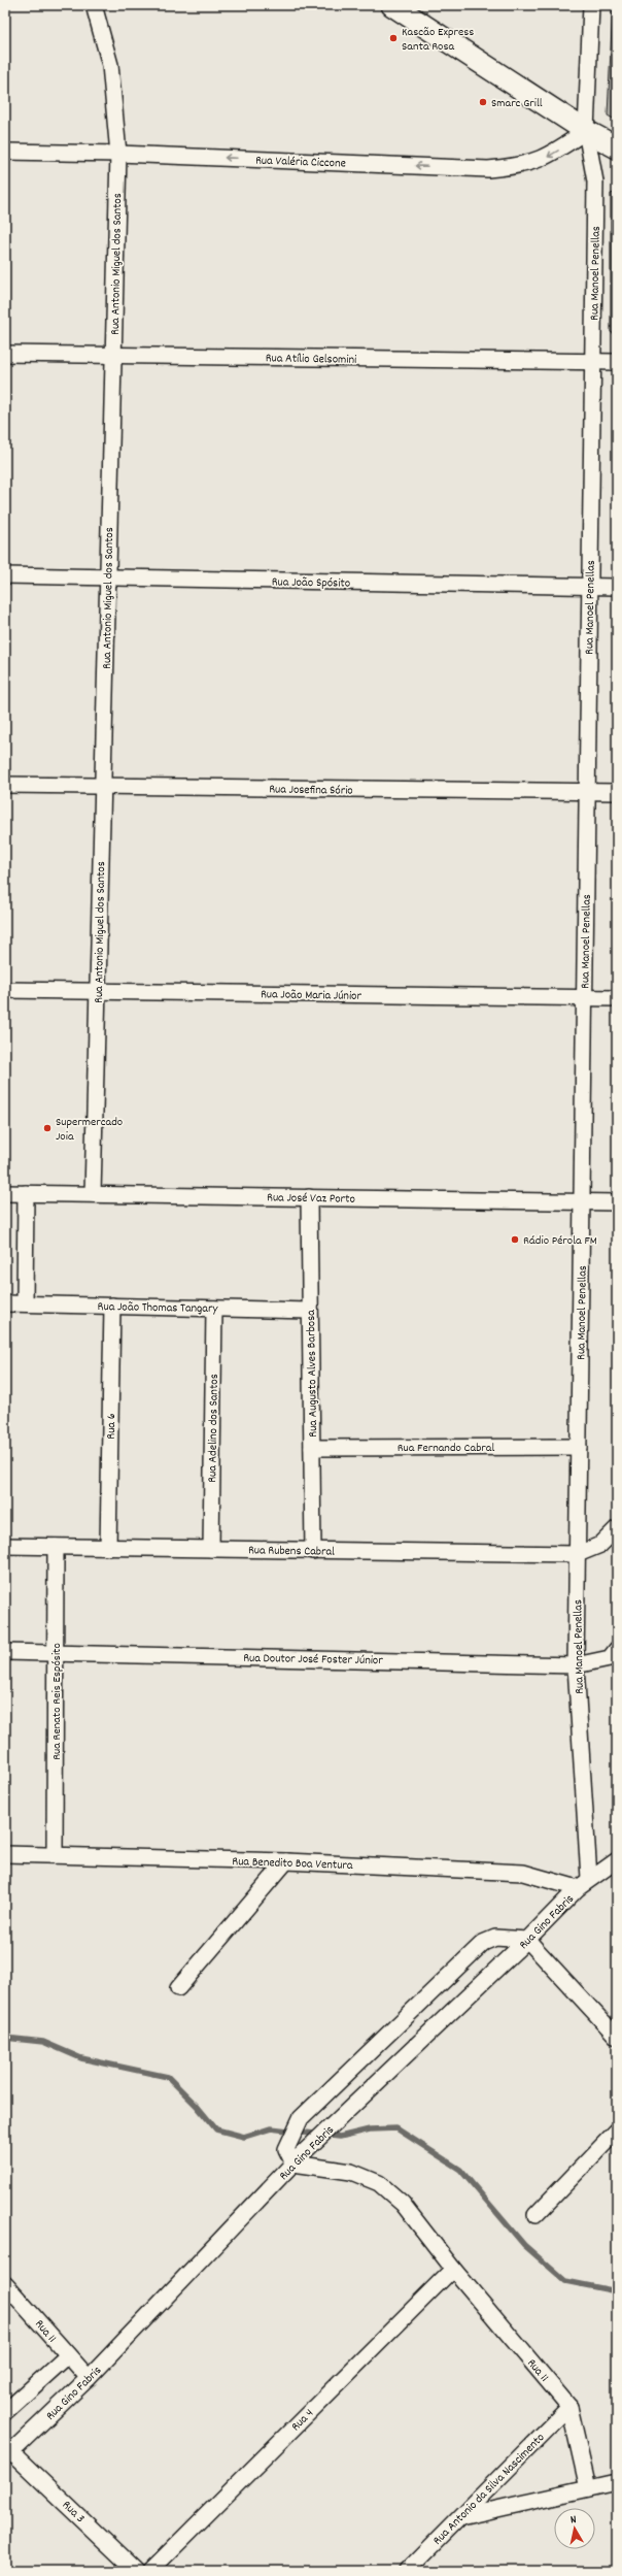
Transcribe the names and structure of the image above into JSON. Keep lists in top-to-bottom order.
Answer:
{
  "streets": {
    "street": [
      "Rua Valéria Ciccone",
      "Rua Antonio Miguel dos Santos",
      "Rua Manoel Penellas",
      "Rua Atílio Gelsomini",
      "Rua João Spósito",
      "Rua Josefina Sório",
      "Rua João Maria Júnior",
      "Rua José Vaz Porto",
      "Rua João Thomas Tangary",
      "Rua Augusto Alves Barbosa",
      "Rua 6",
      "Rua Adelino dos Santos",
      "Rua Fernando Cabral",
      "Rua Rubens Cabral",
      "Rua Doutor José Foster Júnior",
      "Rua Renato Reis Espósito",
      "Rua Benedito Boa Ventura",
      "Rua Gino Fabris",
      "Rua 11",
      "Rua 4",
      "Rua Antonio da Silva Nascimento",
      "Rua 3"
    ]
  },
  "crossings": [
    ["Rua Valéria Ciccone", "Rua Antonio Miguel dos Santos"],
    ["Rua Valéria Ciccone", "Rua Manoel Penellas"],
    ["Rua Antonio Miguel dos Santos", "Rua Atílio Gelsomini"],
    ["Rua Antonio Miguel dos Santos", "Rua João Spósito"],
    ["Rua Antonio Miguel dos Santos", "Rua Josefina Sório"],
    ["Rua Antonio Miguel dos Santos", "Rua João Maria Júnior"],
    ["Rua Antonio Miguel dos Santos", "Rua José Vaz Porto"],
    ["Rua Manoel Penellas", "Rua Atílio Gelsomini"],
    ["Rua Manoel Penellas", "Rua João Spósito"],
    ["Rua Manoel Penellas", "Rua Josefina Sório"],
    ["Rua Manoel Penellas", "Rua João Maria Júnior"],
    ["Rua Manoel Penellas", "Rua José Vaz Porto"],
    ["Rua Manoel Penellas", "Rua Fernando Cabral"],
    ["Rua Manoel Penellas", "Rua Rubens Cabral"],
    ["Rua Manoel Penellas", "Rua Doutor José Foster Júnior"],
    ["Rua Manoel Penellas", "Rua Gino Fabris"],
    ["Rua José Vaz Porto", "Rua Augusto Alves Barbosa"],
    ["Rua João Thomas Tangary", "Rua Augusto Alves Barbosa"],
    ["Rua João Thomas Tangary", "Rua 6"],
    ["Rua João Thomas Tangary", "Rua Adelino dos Santos"],
    ["Rua Augusto Alves Barbosa", "Rua Fernando Cabral"],
    ["Rua Augusto Alves Barbosa", "Rua Rubens Cabral"],
    ["Rua 6", "Rua Rubens Cabral"],
    ["Rua Adelino dos Santos", "Rua Rubens Cabral"],
    ["Rua Rubens Cabral", "Rua Renato Reis Espósito"],
    ["Rua Doutor José Foster Júnior", "Rua Renato Reis Espósito"],
    ["Rua Renato Reis Espósito", "Rua Benedito Boa Ventura"],
    ["Rua Benedito Boa Ventura", "Rua Gino Fabris"],
    ["Rua Gino Fabris", "Rua 11"],
    ["Rua Gino Fabris", "Rua 3"],
    ["Rua 11", "Rua 4"],
    ["Rua 11", "Rua Antonio da Silva Nascimento"]
  ],
  "one_way": ["Rua Valéria Ciccone"],
  "places": [
    "Kascão Express Santa Rosa",
    "Smarc Grill",
    "Supermercado Joia",
    "Rádio Pérola FM"
  ],
  "north": "top"
}
